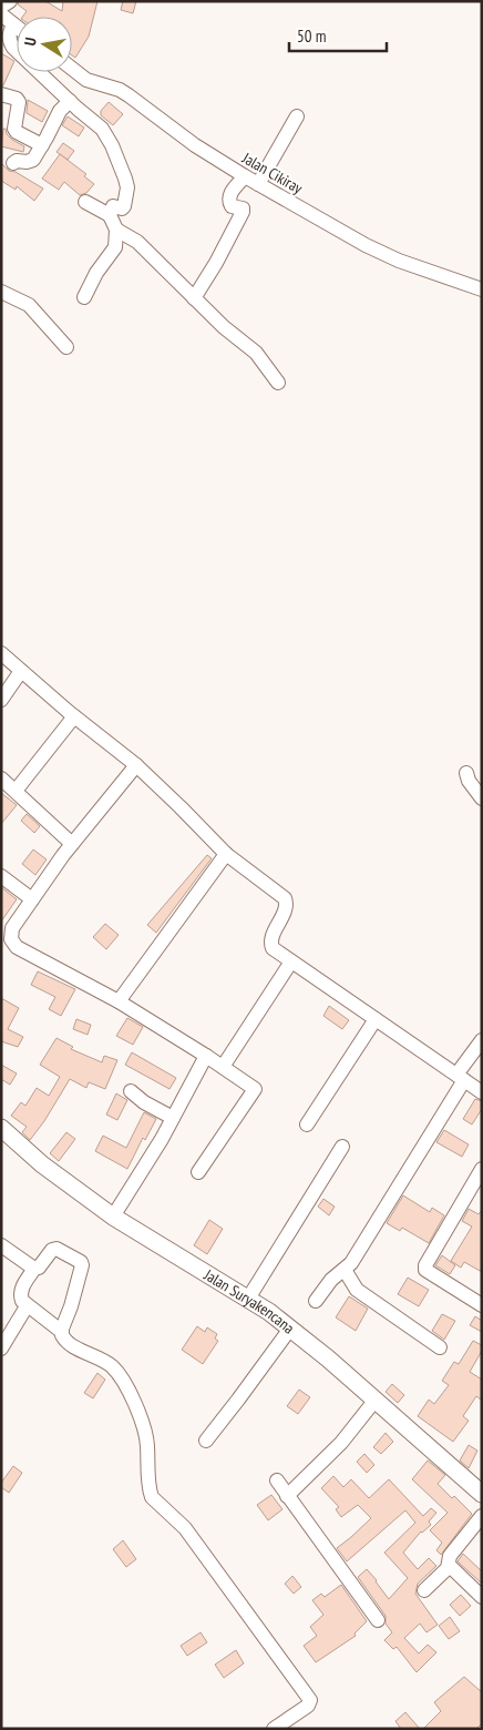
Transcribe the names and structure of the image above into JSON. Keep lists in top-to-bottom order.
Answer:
{
  "streets": {
    "street": ["Jalan Cikiray", "Jalan Suryakencana"]
  },
  "scale_bar": "50 m",
  "north": "left"
}
